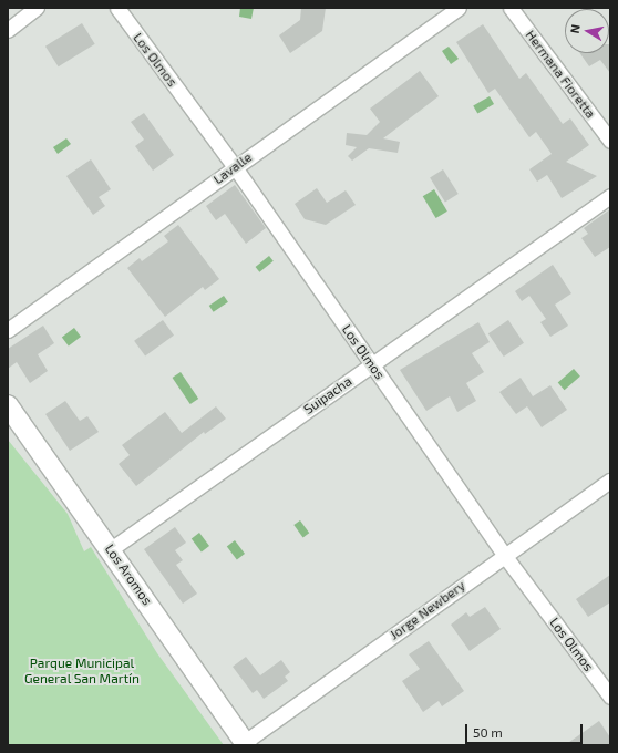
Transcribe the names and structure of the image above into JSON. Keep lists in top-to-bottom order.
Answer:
{
  "streets": {
    "street": [
      "Los Olmos",
      "Hermana Fioretta",
      "Lavalle",
      "Suipacha",
      "Los Aromos",
      "Jorge Newbery"
    ]
  },
  "crossings": [
    ["Los Olmos", "Lavalle"],
    ["Los Olmos", "Suipacha"],
    ["Los Olmos", "Jorge Newbery"],
    ["Suipacha", "Los Aromos"],
    ["Los Aromos", "Jorge Newbery"]
  ],
  "parks": ["Parque Municipal General San Martín"],
  "scale_bar": "50 m",
  "north": "left"
}
